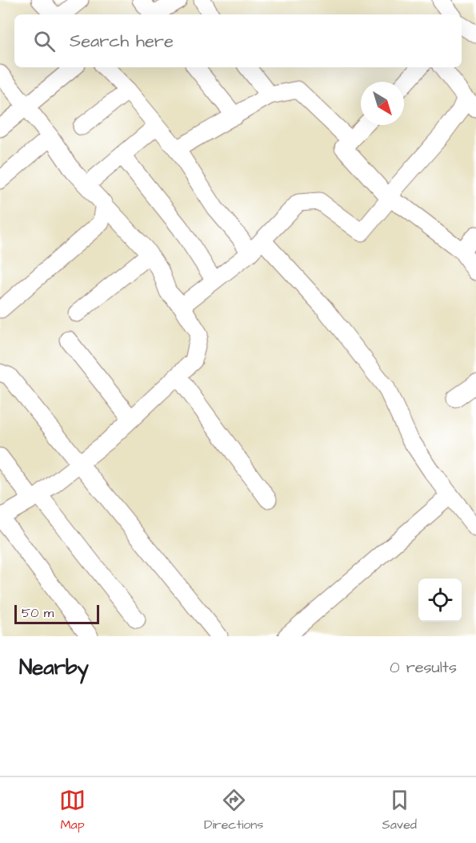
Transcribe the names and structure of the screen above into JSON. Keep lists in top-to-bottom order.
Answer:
{
  "scale_bar": "50 m",
  "north": "bottom right",
  "page": {
    "search": "Search here",
    "scale": "50 m",
    "heading": ["Nearby", "0 results"],
    "nav": ["Map", "Directions", "Saved"]
  }
}
